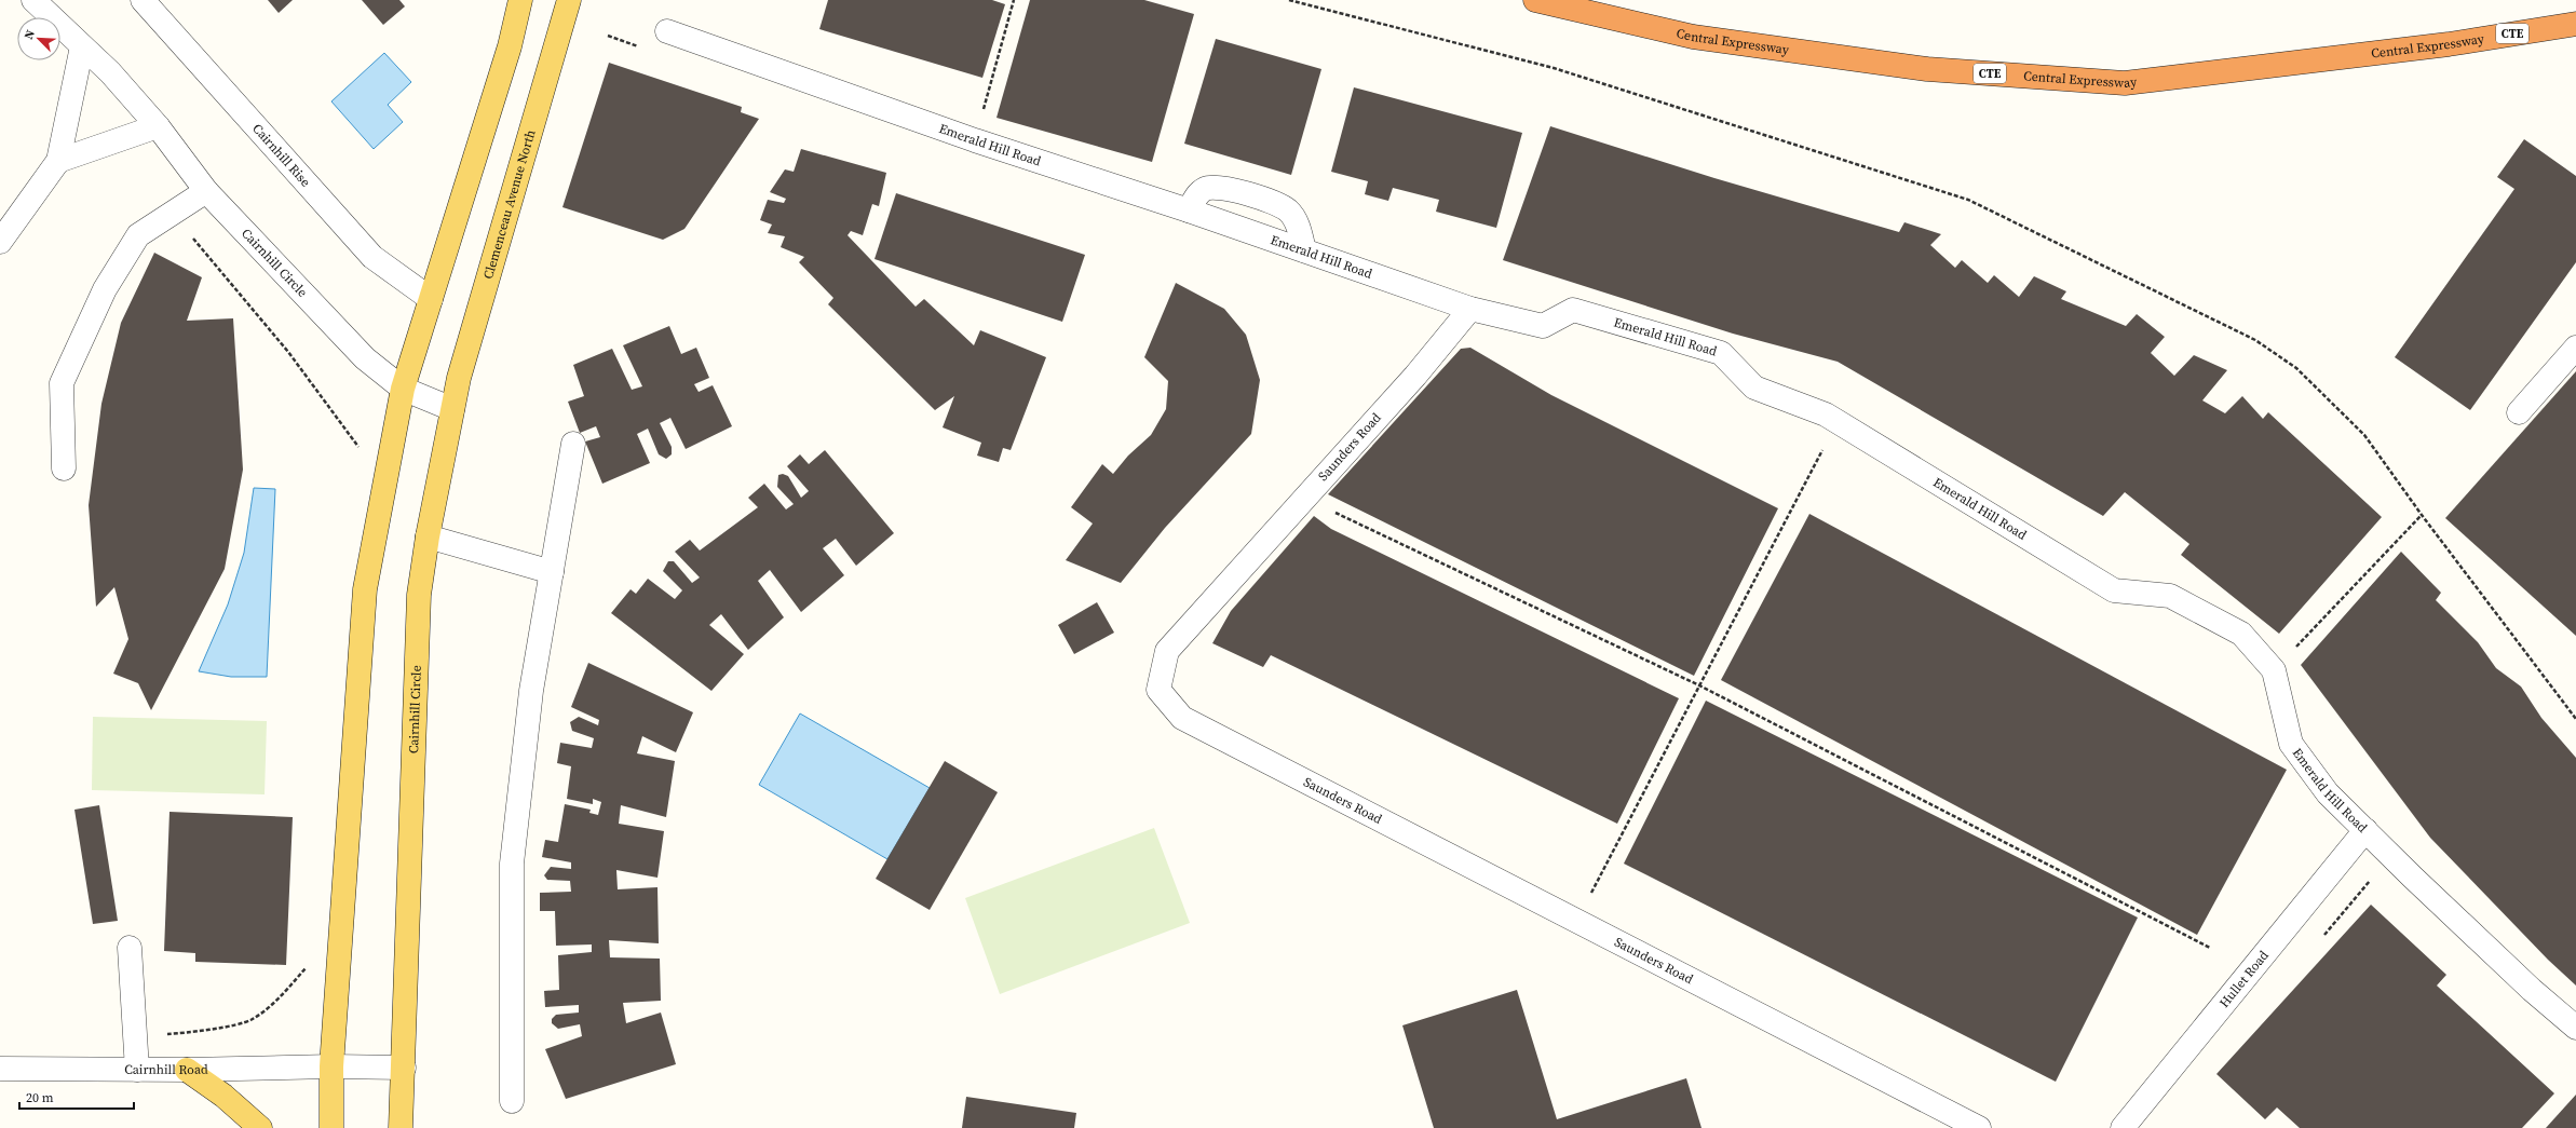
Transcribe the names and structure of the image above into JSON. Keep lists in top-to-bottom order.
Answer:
{
  "streets": {
    "highway": ["CTE", "Central Expressway"],
    "main road": ["Clemenceau Avenue North", "Cairnhill Circle"],
    "street": [
      "Emerald Hill Road",
      "Cairnhill Rise",
      "Saunders Road",
      "Hullet Road",
      "Cairnhill Road"
    ]
  },
  "crossings": [
    ["Emerald Hill Road", "Saunders Road"],
    ["Emerald Hill Road", "Hullet Road"],
    ["Clemenceau Avenue North", "Cairnhill Circle"],
    ["Cairnhill Circle", "Cairnhill Road"]
  ],
  "scale_bar": "20 m",
  "north": "top left"
}
